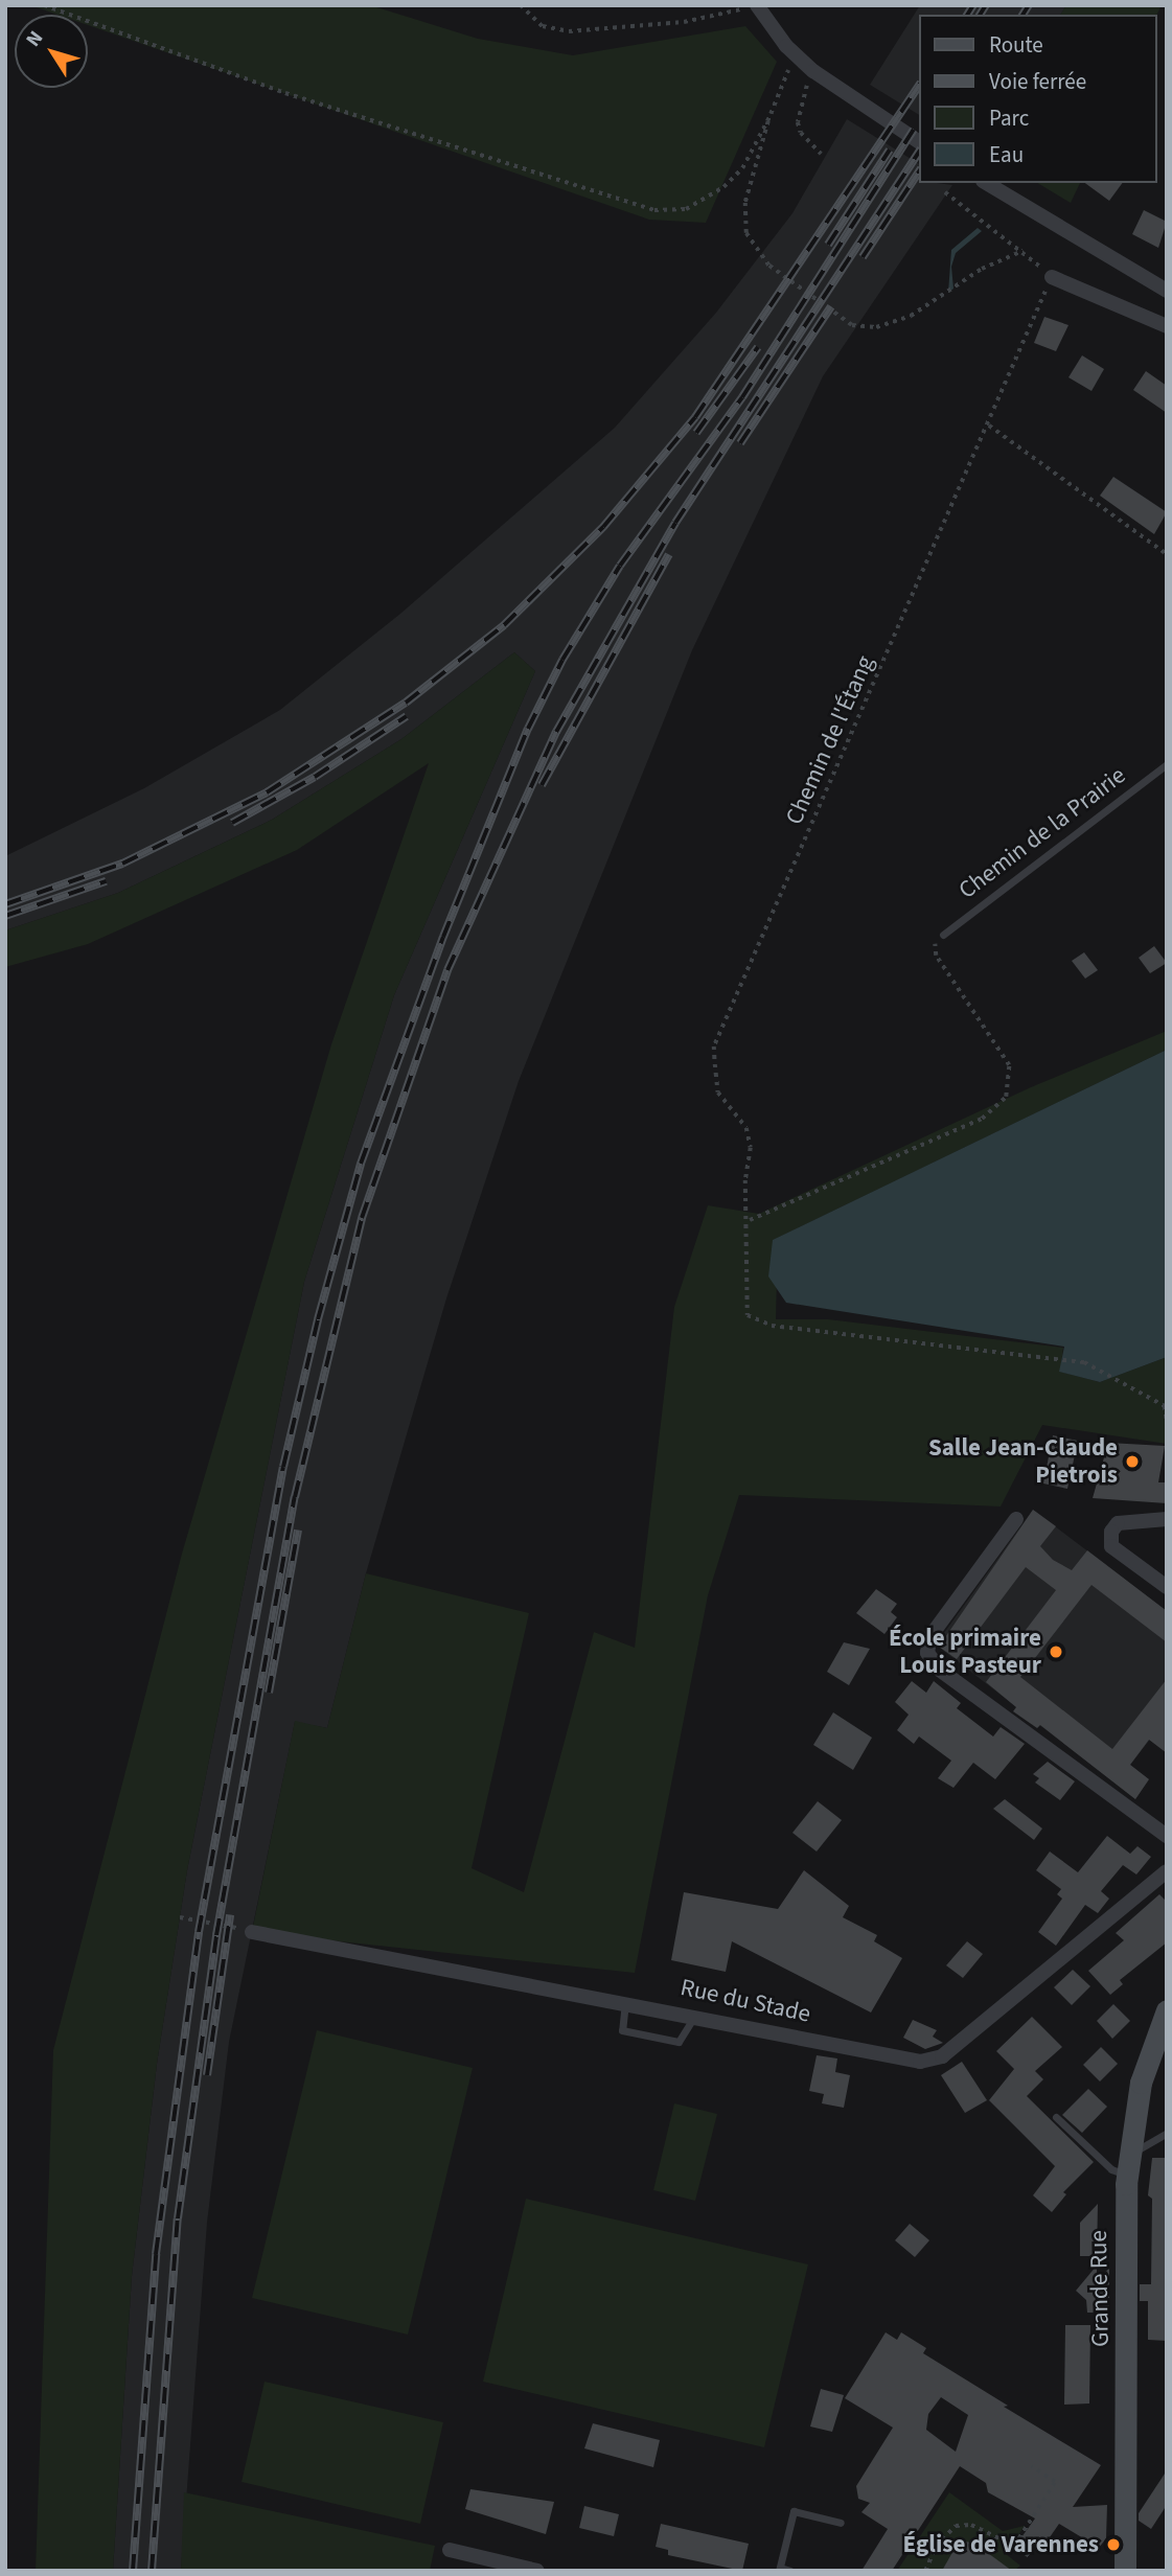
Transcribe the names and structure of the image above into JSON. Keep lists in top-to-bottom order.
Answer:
{
  "streets": {
    "main road": ["Grande Rue"],
    "street": ["Rue du Stade"],
    "lane": ["Chemin de la Prairie"],
    "path": ["Chemin de l'Étang"]
  },
  "places": ["Salle Jean-Claude Pietrois", "École primaire Louis Pasteur", "Église de Varennes"],
  "legend": [
    "Route",
    "Voie ferrée",
    "Parc",
    "Eau"
  ],
  "north": "top left"
}
